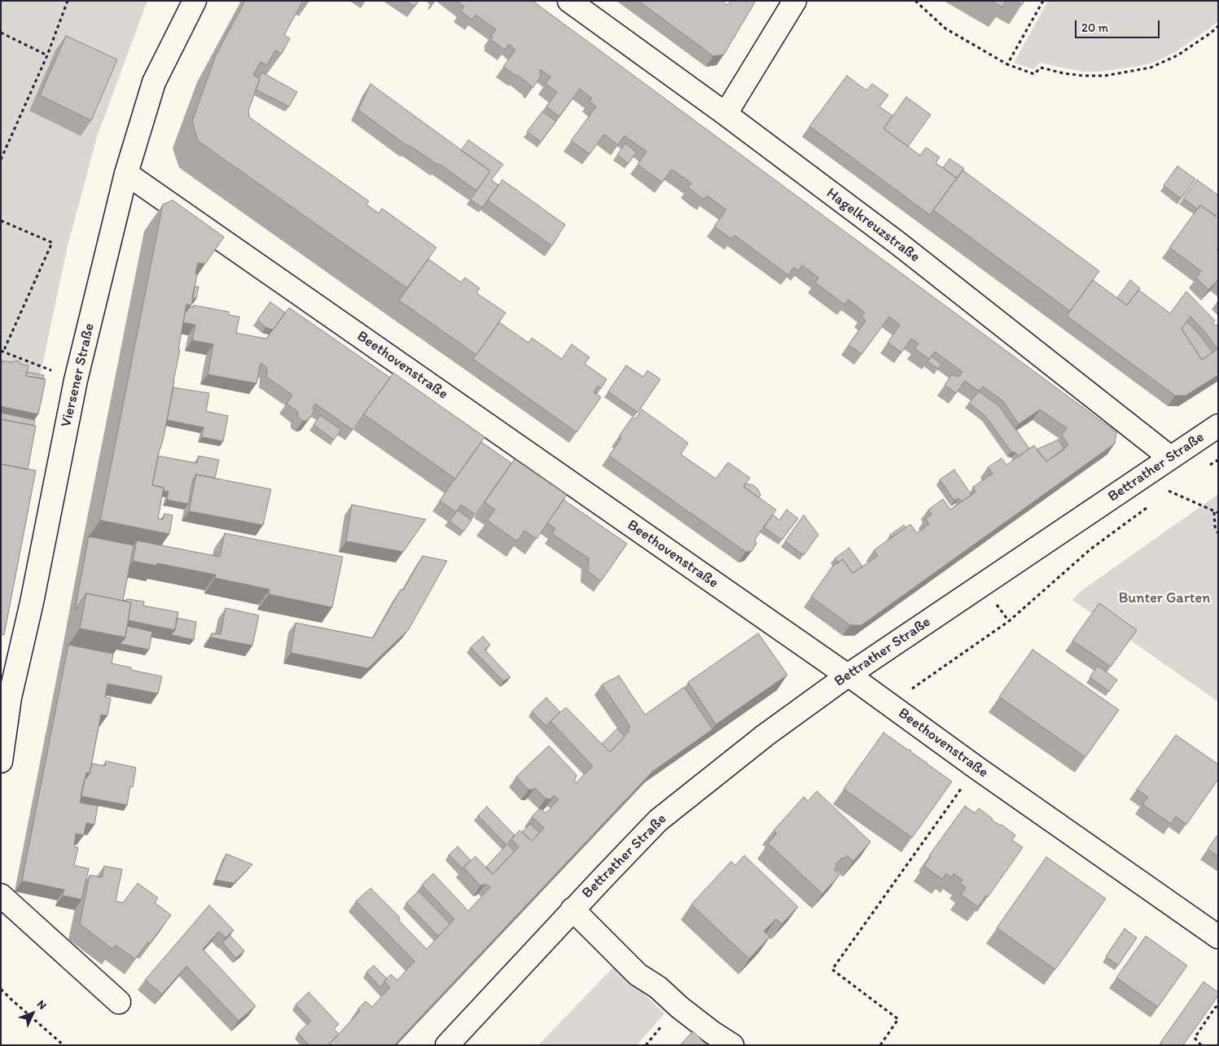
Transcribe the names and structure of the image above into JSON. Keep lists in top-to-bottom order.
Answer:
{
  "streets": {
    "street": [
      "Hagelkreuzstraße",
      "Beethovenstraße",
      "Viersener Straße",
      "Bettrather Straße"
    ]
  },
  "crossings": [
    ["Hagelkreuzstraße", "Bettrather Straße"],
    ["Beethovenstraße", "Viersener Straße"],
    ["Beethovenstraße", "Bettrather Straße"]
  ],
  "parks": ["Bunter Garten"],
  "scale_bar": "20 m",
  "north": "top right"
}
